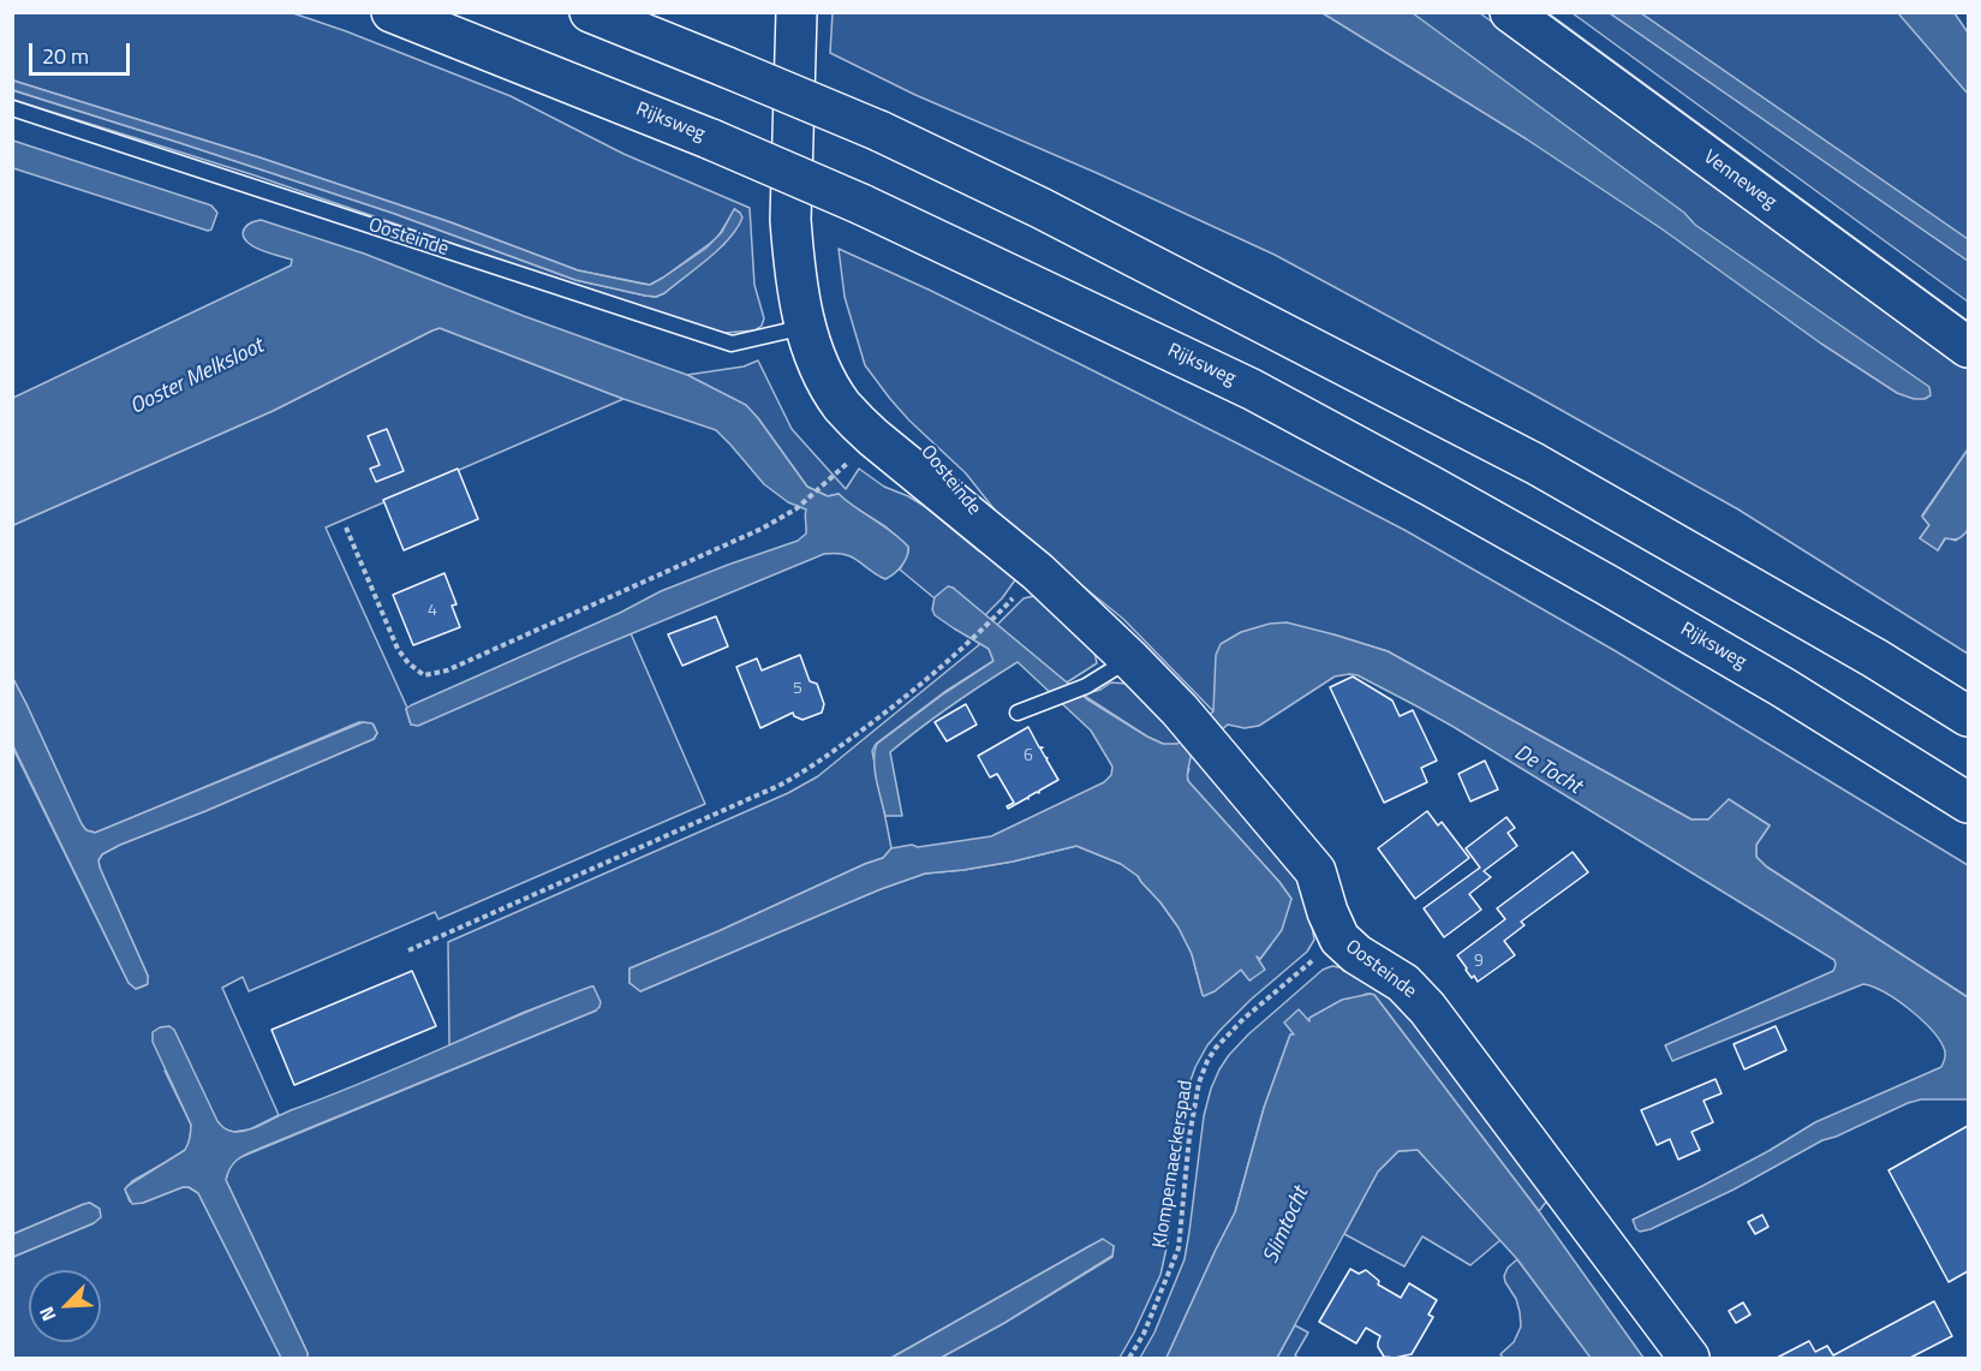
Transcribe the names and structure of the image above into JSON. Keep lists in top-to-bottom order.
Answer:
{
  "streets": {
    "main road": ["Rijksweg", "Venneweg", "Oosteinde"],
    "path": ["Klompemaeckerspad"]
  },
  "crossings": [
    ["Oosteinde", "Klompemaeckerspad"]
  ],
  "water": ["Ooster Melksloot", "De Tocht", "Slimtocht"],
  "house_numbers": [
    "4",
    "5",
    "6",
    "9"
  ],
  "scale_bar": "20 m",
  "north": "bottom left"
}
